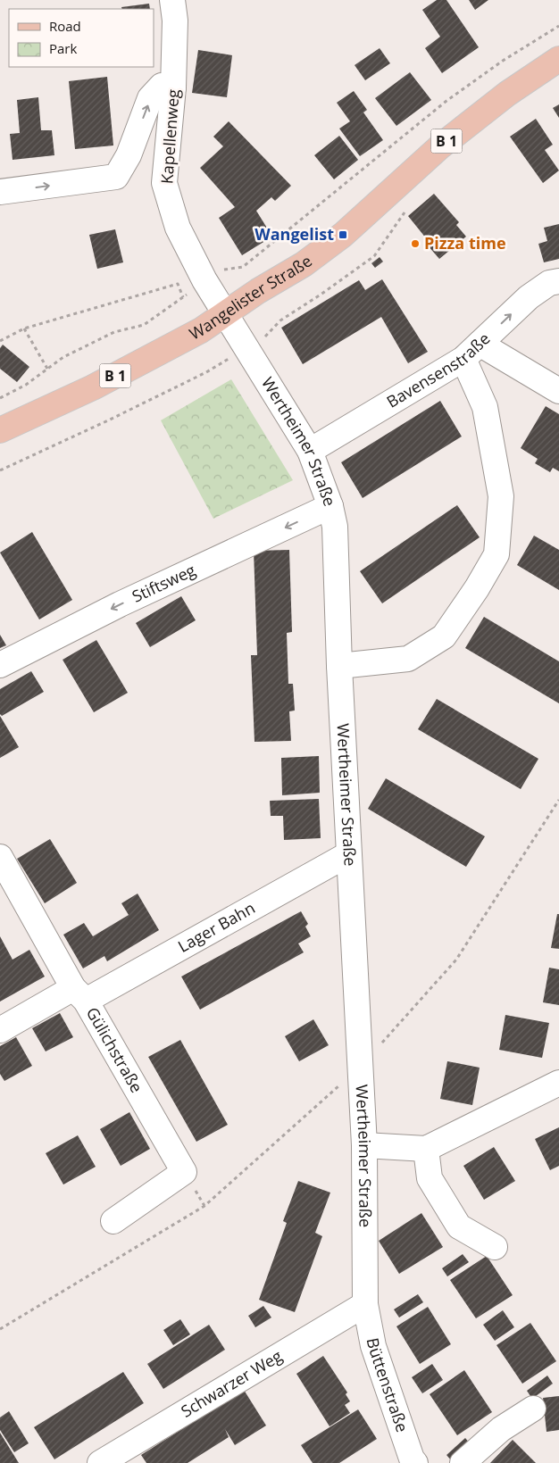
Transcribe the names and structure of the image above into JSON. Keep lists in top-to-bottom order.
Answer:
{
  "streets": {
    "main road": ["B 1", "Wangelister Straße"],
    "street": [
      "Kapellenweg",
      "Bavensenstraße",
      "Wertheimer Straße",
      "Stiftsweg",
      "Lager Bahn",
      "Gülichstraße",
      "Schwarzer Weg",
      "Büttenstraße"
    ]
  },
  "crossings": [
    ["Kapellenweg", "Wangelister Straße"],
    ["Kapellenweg", "Wertheimer Straße"],
    ["Wangelister Straße", "Wertheimer Straße"],
    ["Bavensenstraße", "Wertheimer Straße"],
    ["Wertheimer Straße", "Stiftsweg"],
    ["Wertheimer Straße", "Lager Bahn"],
    ["Wertheimer Straße", "Schwarzer Weg"],
    ["Wertheimer Straße", "Büttenstraße"],
    ["Lager Bahn", "Gülichstraße"],
    ["Schwarzer Weg", "Büttenstraße"]
  ],
  "one_way": ["Bavensenstraße", "Stiftsweg"],
  "places": {
    "transit": ["Wangelist"],
    "other": ["Pizza time"]
  },
  "legend": ["Road", "Park"]
}
